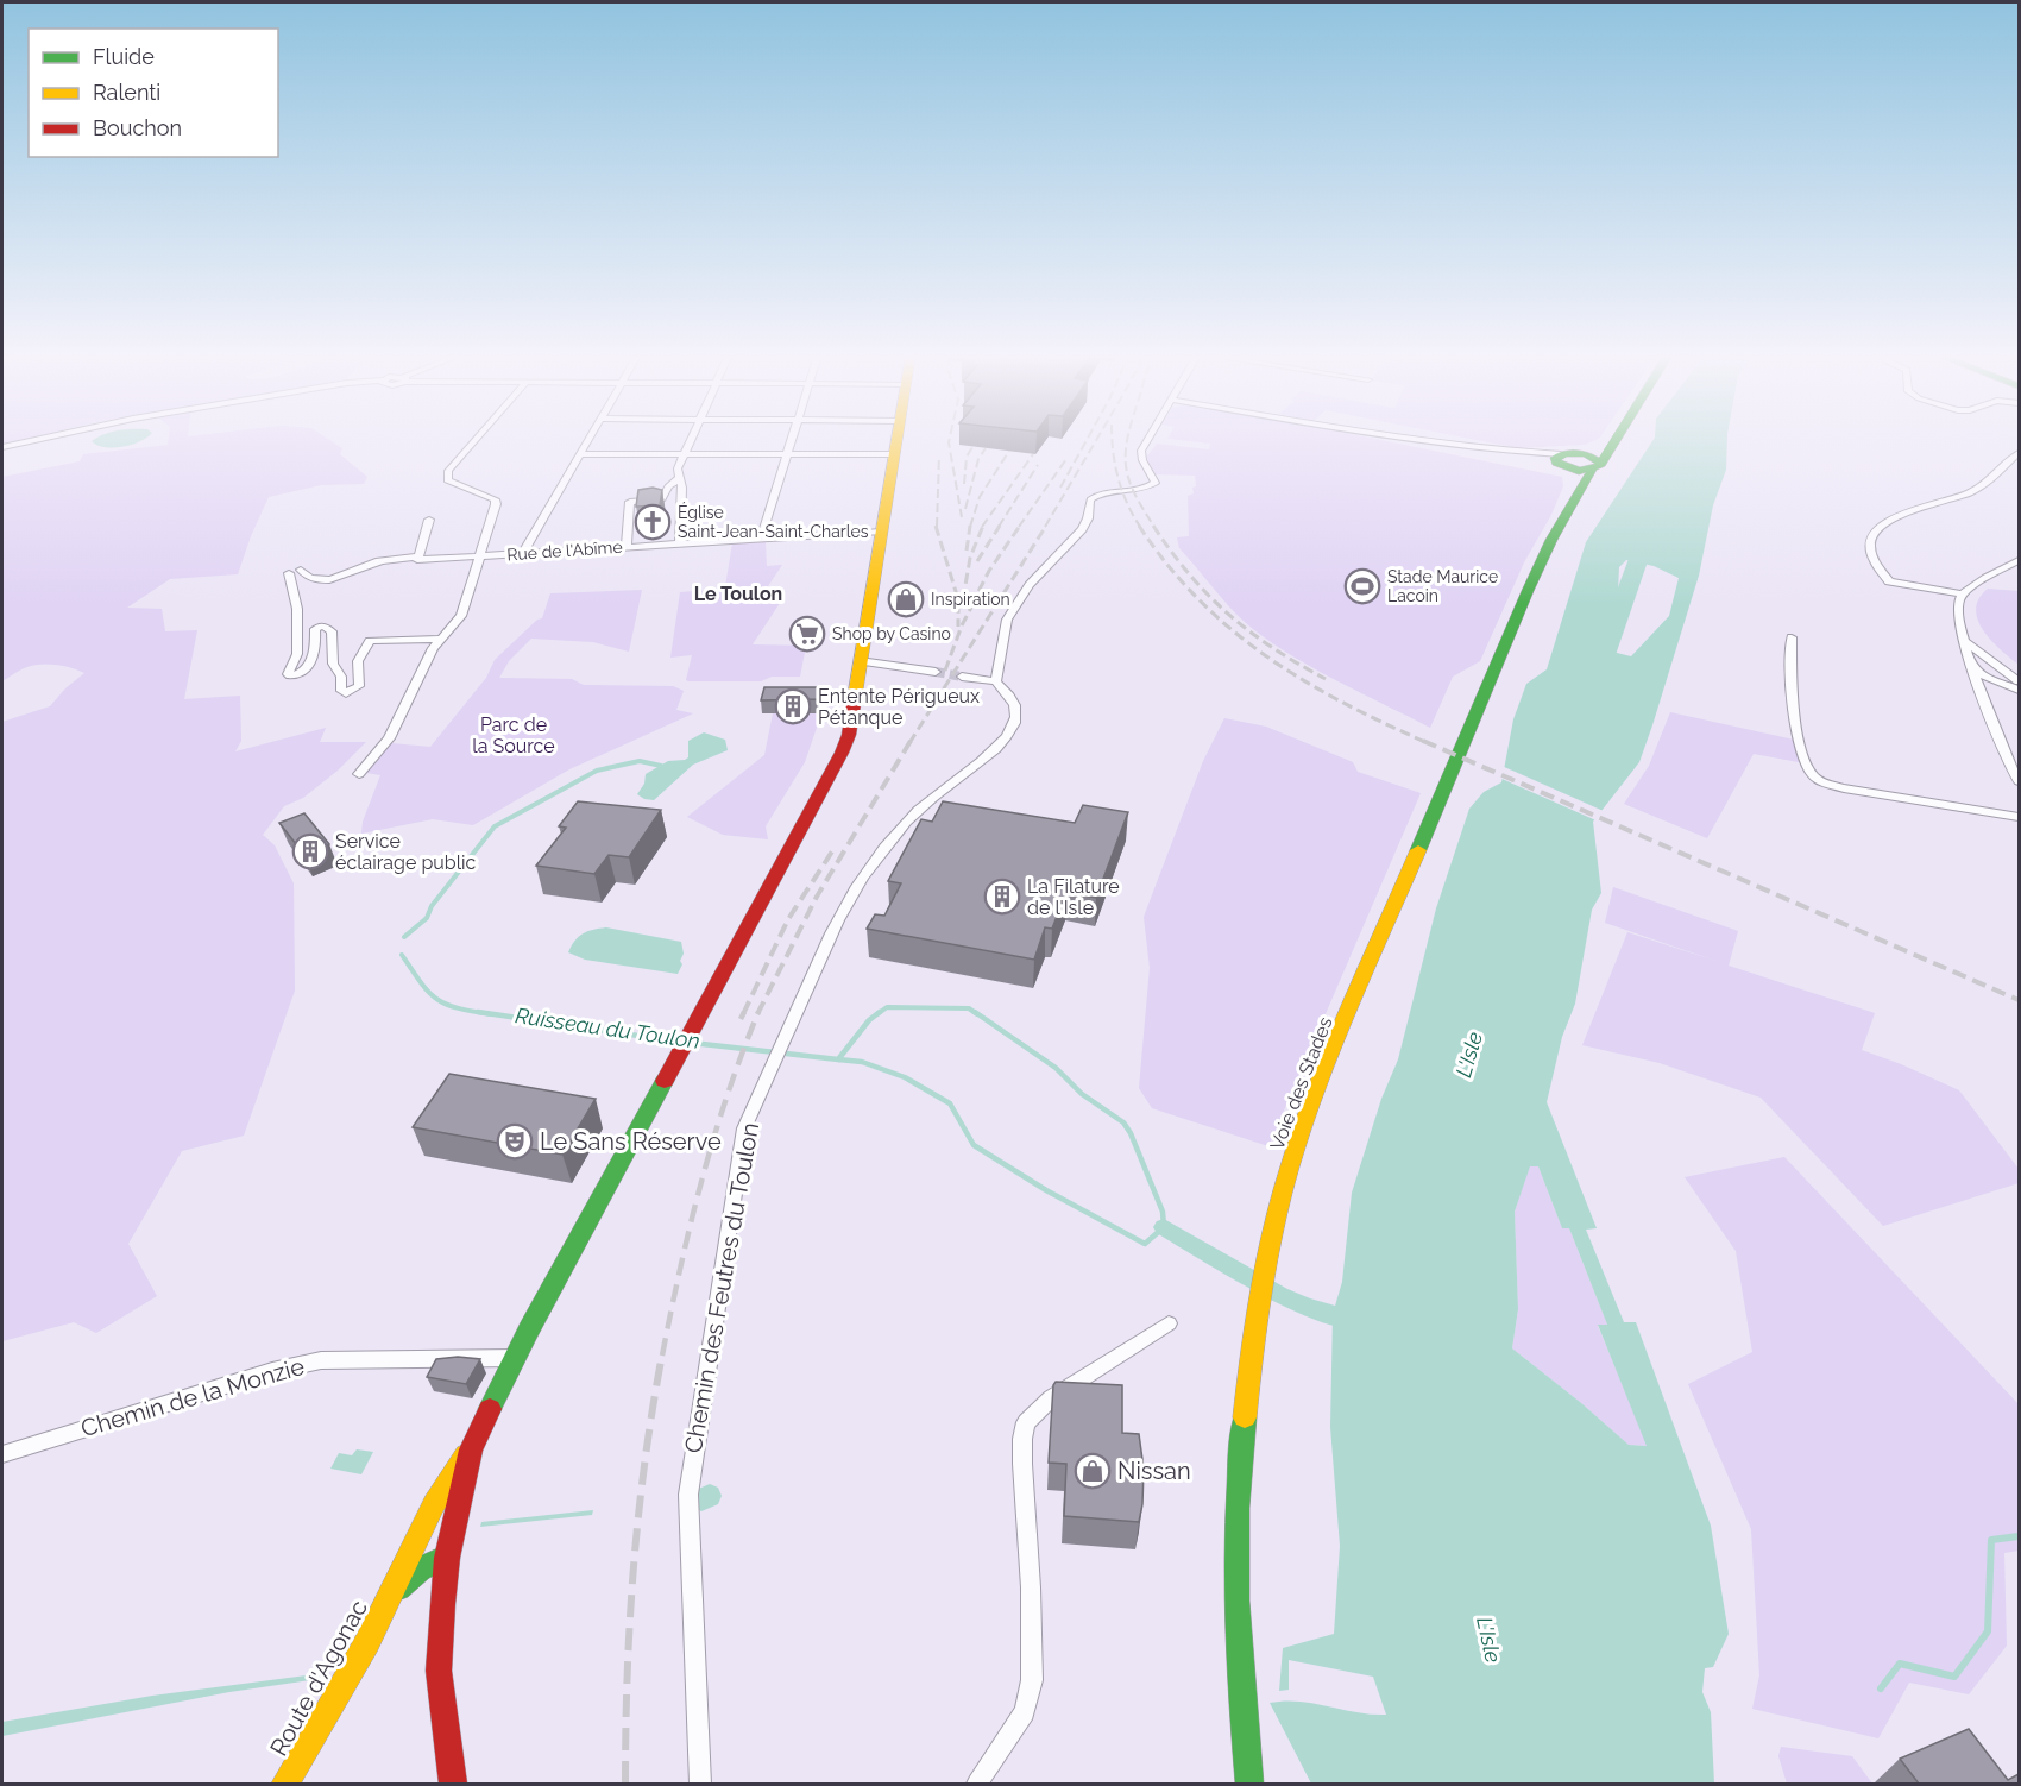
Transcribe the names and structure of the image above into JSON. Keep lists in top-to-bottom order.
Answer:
{
  "streets": {
    "main road": ["Voie des Stades", "Route d'Agonac"],
    "street": ["Rue de l'Abîme", "Chemin des Feutres du Toulon", "Chemin de la Monzie"]
  },
  "districts": ["Le Toulon"],
  "water": ["Ruisseau du Toulon", "L'Isle"],
  "parks": ["Parc de la Source"],
  "places": {
    "church": ["Église Saint-Jean-Saint-Charles"],
    "sports": ["Stade Maurice Lacoin"],
    "shop": ["Inspiration", "Nissan"],
    "supermarket": ["Shop by Casino"],
    "building": ["Entente Périgueux Pétanque", "Service éclairage public", "La Filature de l'Isle"],
    "theatre": ["Le Sans Réserve"]
  },
  "legend": ["Fluide", "Ralenti", "Bouchon"]
}
